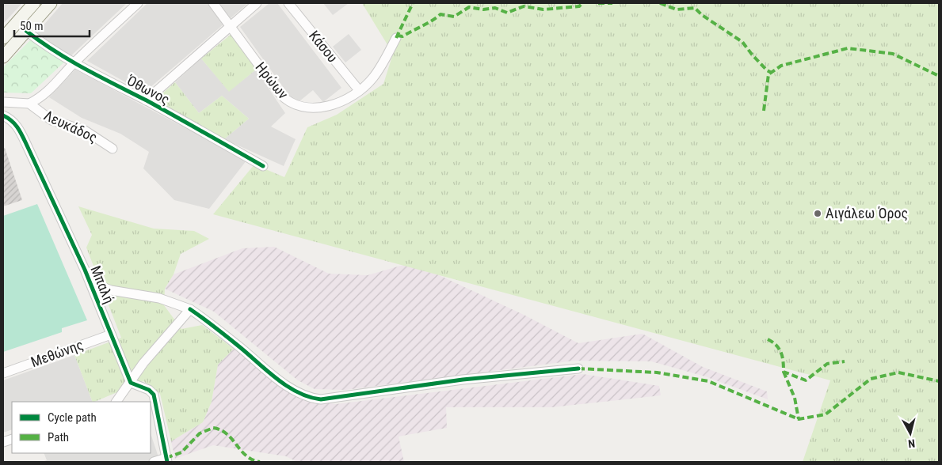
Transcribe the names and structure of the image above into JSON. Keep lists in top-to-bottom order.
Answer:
{
  "streets": {
    "street": [
      "Κάσου",
      "Ηρώων",
      "Όθωνος",
      "Λευκάδος",
      "Μπαλή",
      "Μεθώνης"
    ]
  },
  "crossings": [
    ["Κάσου", "Ηρώων"],
    ["Όθωνος", "Λευκάδος"],
    ["Μπαλή", "Μεθώνης"]
  ],
  "places": ["Αιγάλεω Όρος"],
  "legend": ["Cycle path", "Path"],
  "scale_bar": "50 m",
  "north": "bottom"
}
